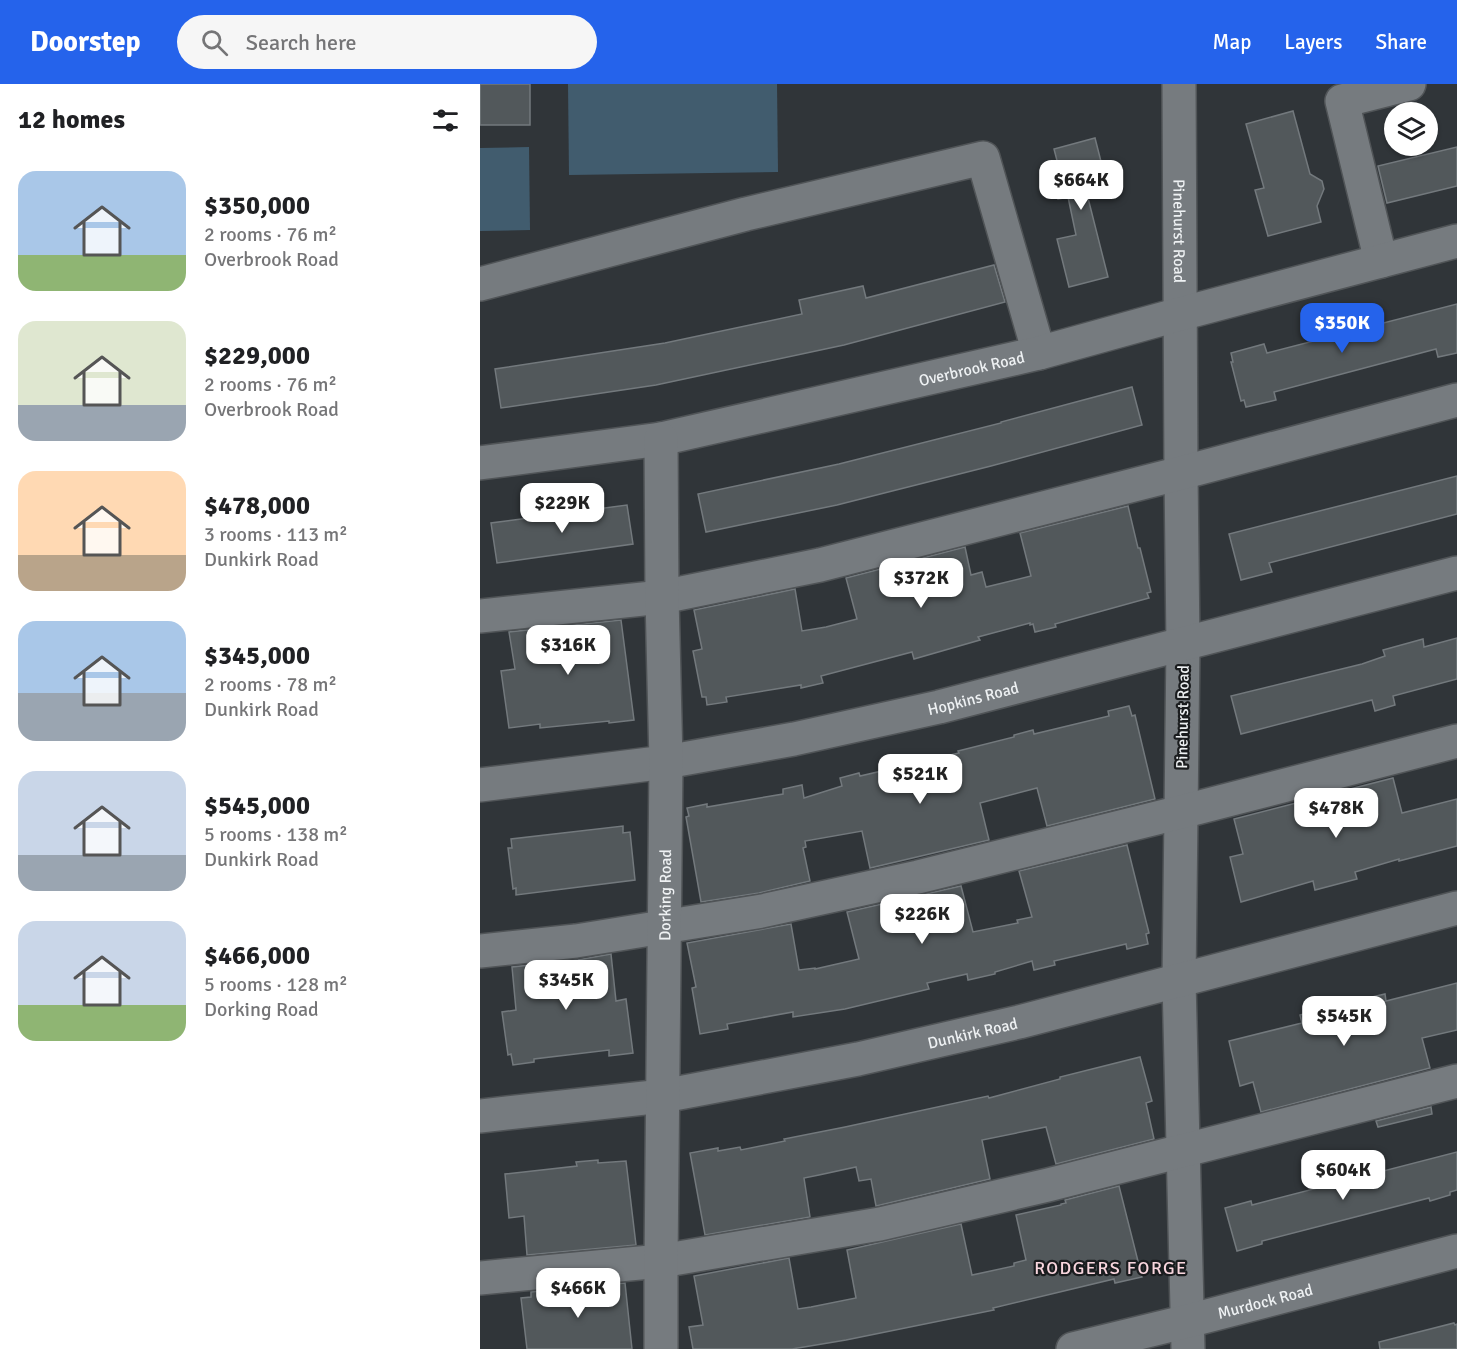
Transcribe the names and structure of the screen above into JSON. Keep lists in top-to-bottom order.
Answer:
{
  "streets": {
    "street": [
      "Pinehurst Road",
      "Overbrook Road",
      "Hopkins Road",
      "Dorking Road",
      "Dunkirk Road",
      "Murdock Road"
    ]
  },
  "crossings": [
    ["Pinehurst Road", "Overbrook Road"],
    ["Pinehurst Road", "Hopkins Road"],
    ["Pinehurst Road", "Dunkirk Road"],
    ["Pinehurst Road", "Murdock Road"],
    ["Overbrook Road", "Dorking Road"],
    ["Hopkins Road", "Dorking Road"],
    ["Dorking Road", "Dunkirk Road"]
  ],
  "districts": ["RODGERS FORGE"],
  "page": {
    "header": "Doorstep",
    "search": "Search here",
    "nav": ["Map", "Layers", "Share"],
    "heading": "12 homes",
    "list": [
      {
        "name": "$350,000",
        "note": "2 rooms · 76 m² · Overbrook Road"
      },
      {
        "name": "$229,000",
        "note": "2 rooms · 76 m² · Overbrook Road"
      },
      {
        "name": "$478,000",
        "note": "3 rooms · 113 m² · Dunkirk Road"
      },
      {
        "name": "$345,000",
        "note": "2 rooms · 78 m² · Dunkirk Road"
      },
      {
        "name": "$545,000",
        "note": "5 rooms · 138 m² · Dunkirk Road"
      },
      {
        "name": "$466,000",
        "note": "5 rooms · 128 m² · Dorking Road"
      }
    ],
    "price": [
      "$664K",
      "$350K",
      "$229K",
      "$372K",
      "$316K",
      "$521K",
      "$478K",
      "$226K",
      "$345K",
      "$545K",
      "$604K",
      "$466K"
    ]
  }
}
